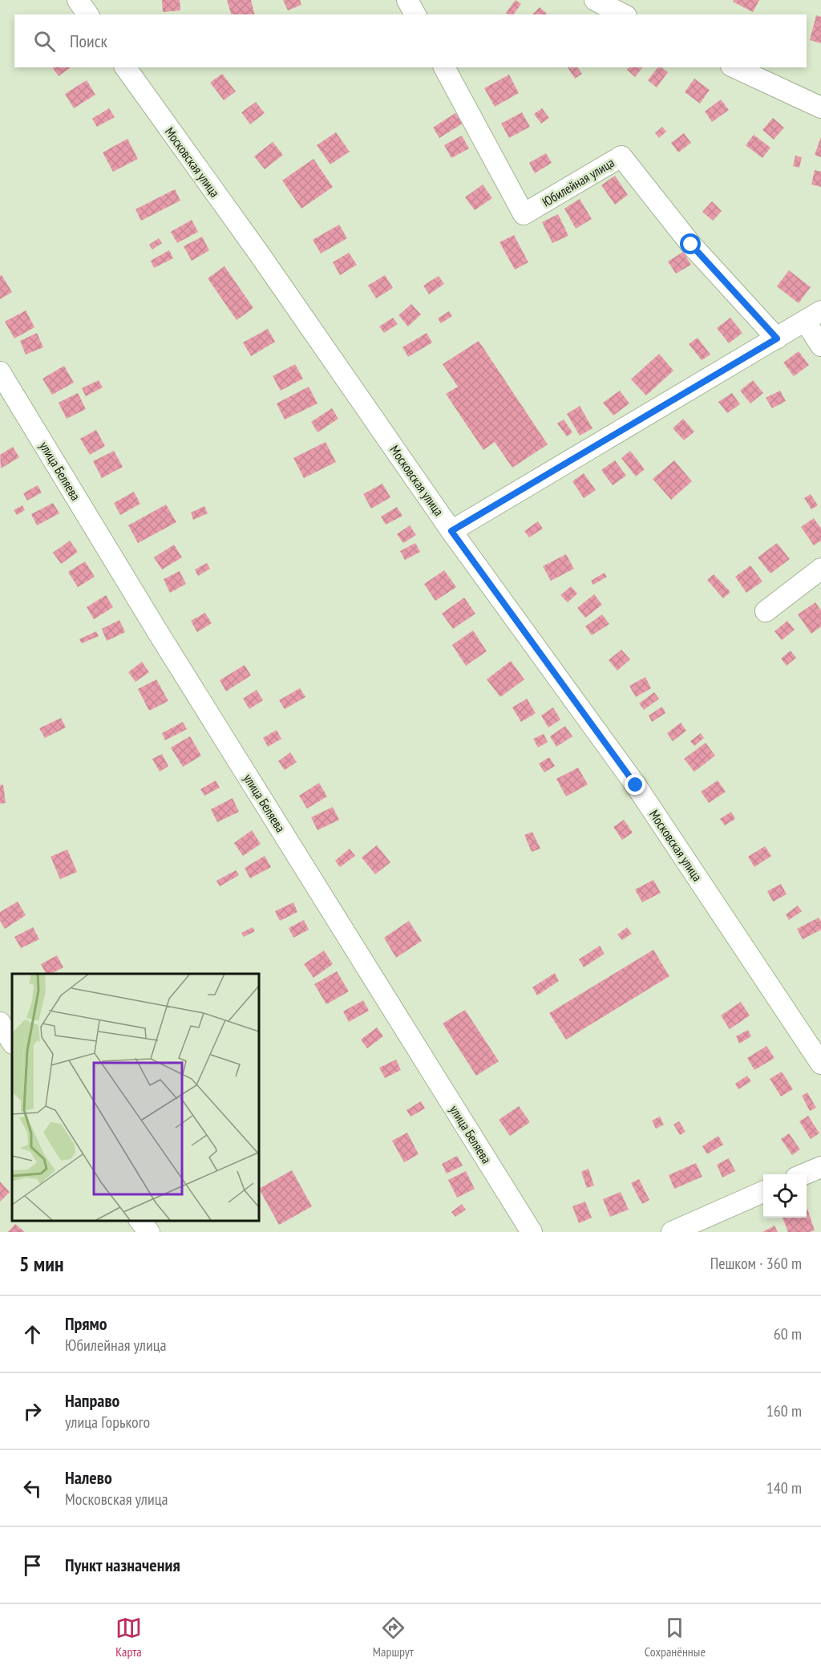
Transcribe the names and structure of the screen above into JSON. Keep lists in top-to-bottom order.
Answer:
{
  "streets": {
    "street": ["Московская улица", "Юбилейная улица", "улица Беляева"]
  },
  "page": {
    "search": "Поиск",
    "heading": ["5 мин", "Пешком · 360 m"],
    "list": [
      ["Прямо", "Юбилейная улица", "60 m"],
      ["Направо", "улица Горького", "160 m"],
      ["Налево", "Московская улица", "140 m"],
      "Пункт назначения"
    ],
    "nav": ["Карта", "Маршрут", "Сохранённые"]
  }
}
